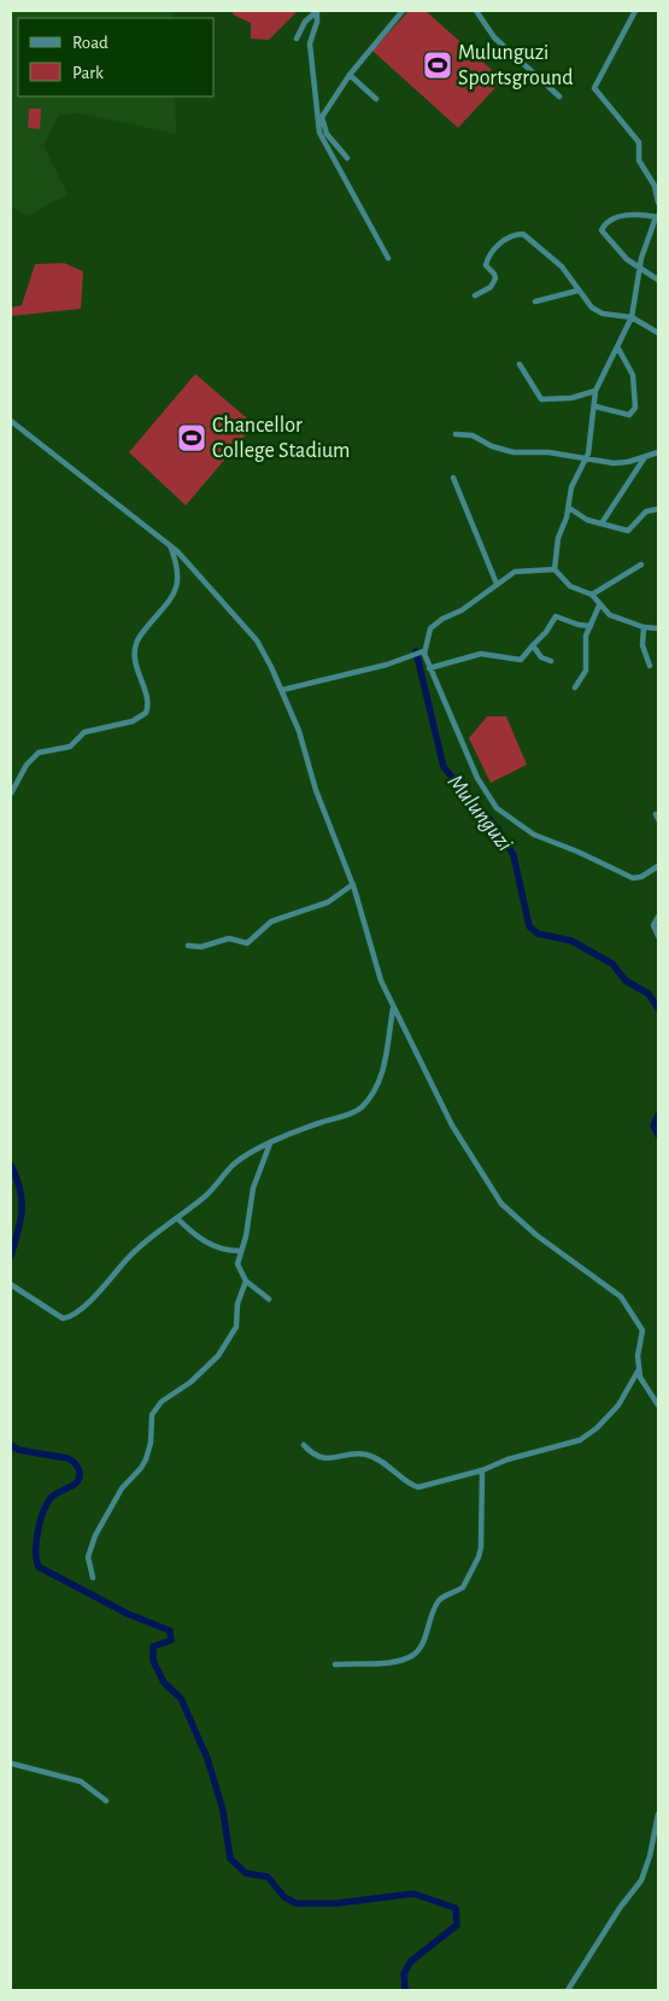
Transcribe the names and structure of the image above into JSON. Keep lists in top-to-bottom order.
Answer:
{
  "water": ["Mulunguzi"],
  "places": {
    "sports": ["Mulunguzi Sportsground", "Chancellor College Stadium"]
  },
  "legend": ["Road", "Park"]
}
